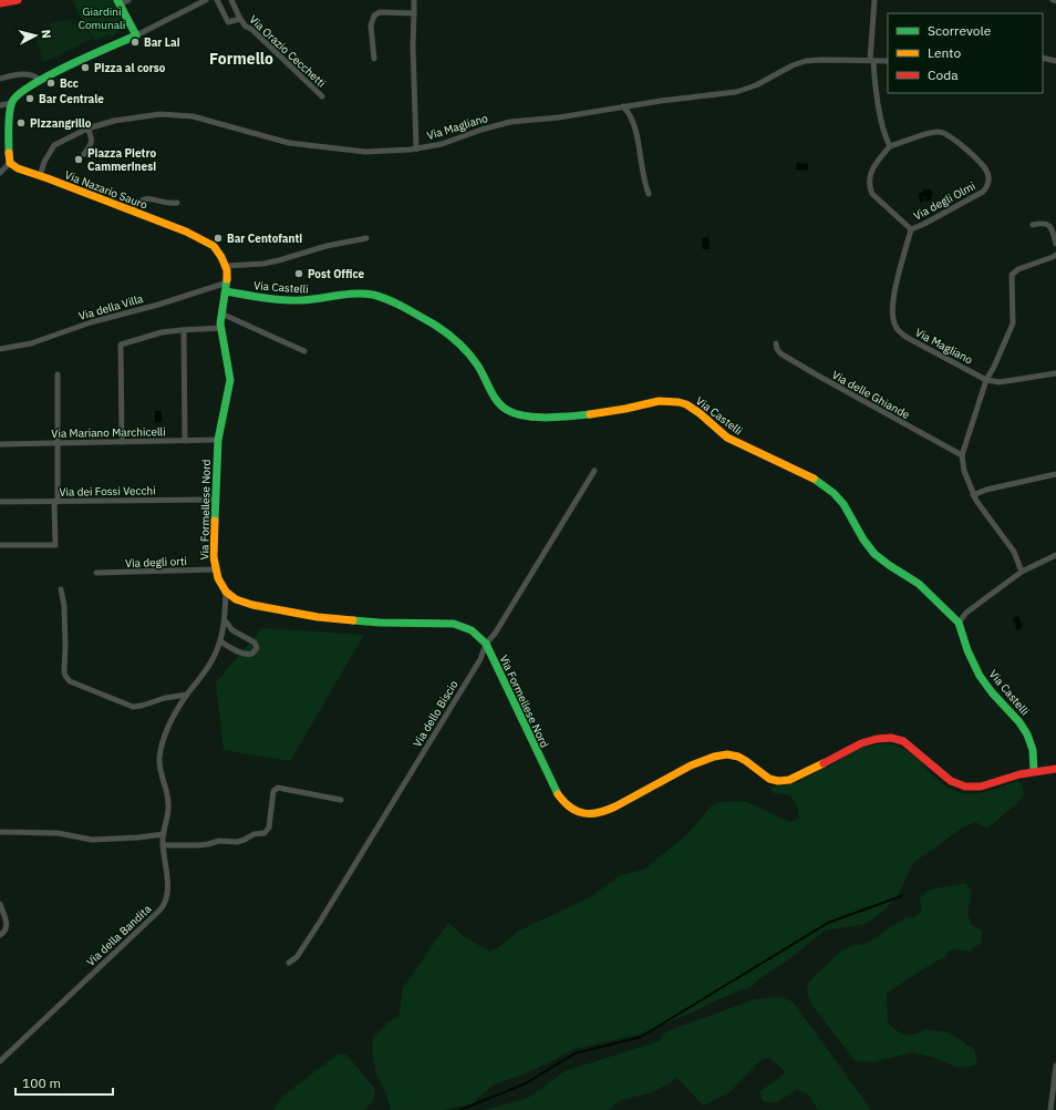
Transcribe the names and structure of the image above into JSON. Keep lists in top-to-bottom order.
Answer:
{
  "streets": {
    "street": [
      "Via Orazio Cecchetti",
      "Via Magliano",
      "Via Nazario Sauro",
      "Via degli Olmi",
      "Via Castelli",
      "Via della Villa",
      "Via delle Ghiande",
      "Via Mariano Marchicelli",
      "Via dei Fossi Vecchi",
      "Via Formellese Nord",
      "Via degli orti",
      "Via dello Biscio",
      "Via della Bandita"
    ]
  },
  "crossings": [
    ["Via Magliano", "Via Nazario Sauro"],
    ["Via Magliano", "Via degli Olmi"],
    ["Via Nazario Sauro", "Via della Villa"],
    ["Via Nazario Sauro", "Via Formellese Nord"],
    ["Via Castelli", "Via Formellese Nord"],
    ["Via della Villa", "Via Formellese Nord"],
    ["Via Mariano Marchicelli", "Via Formellese Nord"],
    ["Via dei Fossi Vecchi", "Via Formellese Nord"],
    ["Via Formellese Nord", "Via degli orti"],
    ["Via Formellese Nord", "Via dello Biscio"],
    ["Via Formellese Nord", "Via della Bandita"]
  ],
  "districts": ["Formello"],
  "parks": ["Giardini Comunali"],
  "places": [
    "Bar Lai",
    "Pizza al corso",
    "Bcc",
    "Bar Centrale",
    "Pizzangrillo",
    "Piazza Pietro Cammerinesi",
    "Bar Centofanti",
    "Post Office"
  ],
  "legend": ["Scorrevole", "Lento", "Coda"],
  "scale_bar": "100 m",
  "north": "right"
}
